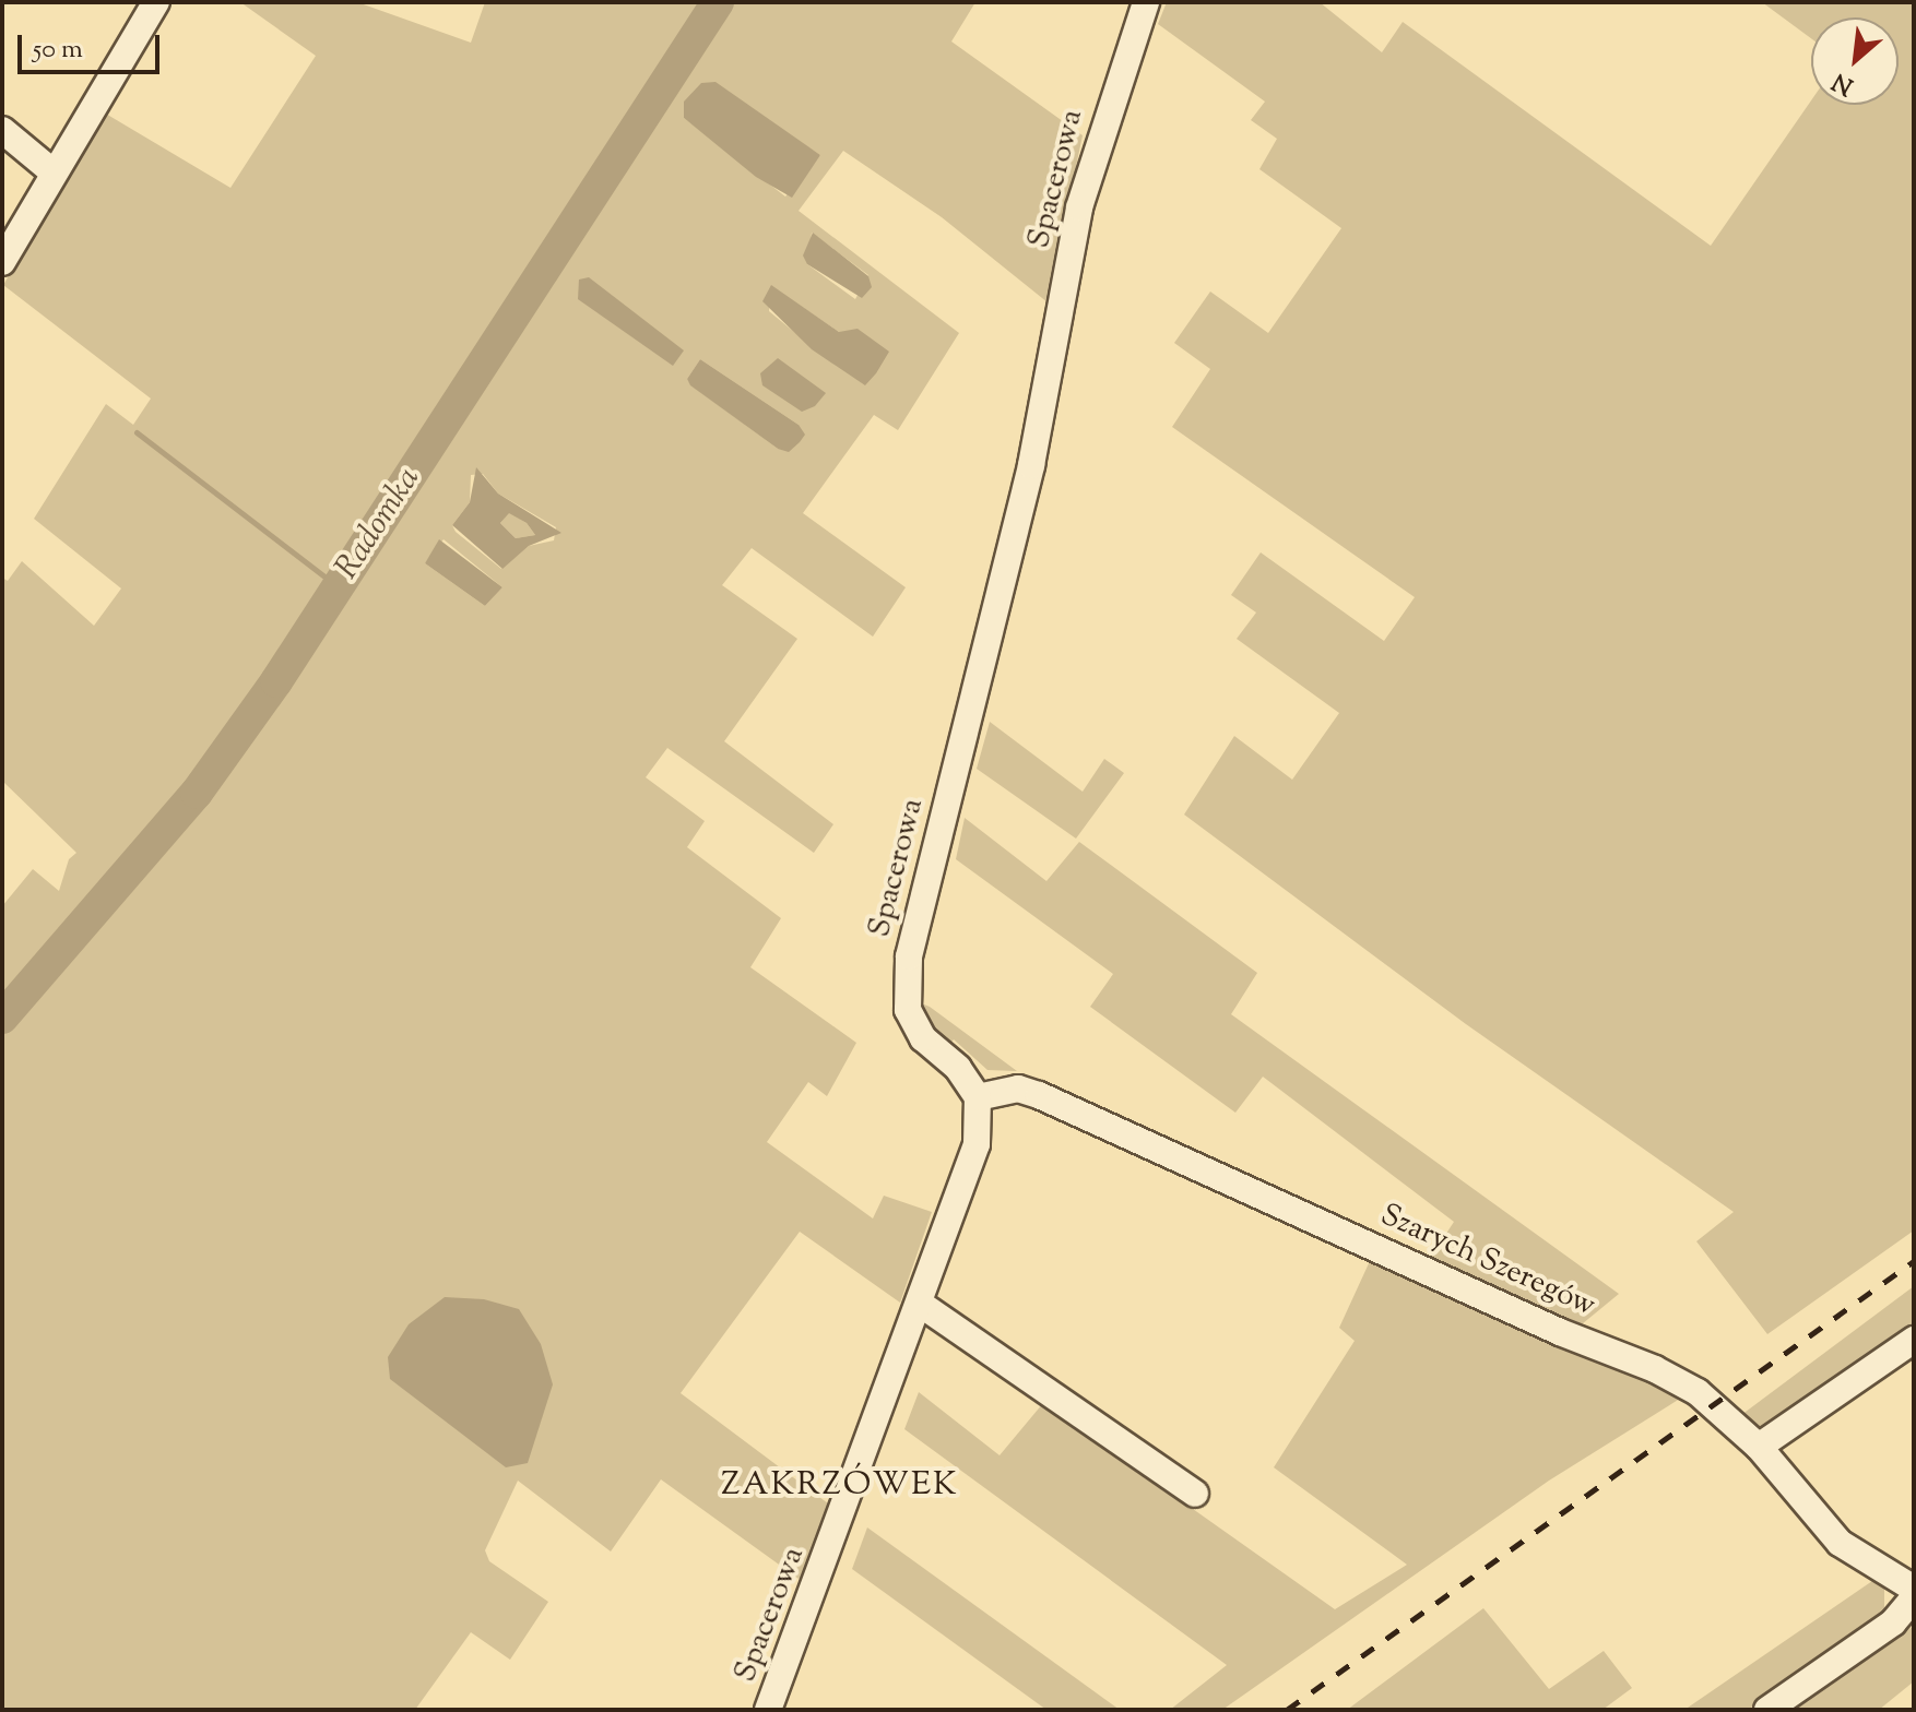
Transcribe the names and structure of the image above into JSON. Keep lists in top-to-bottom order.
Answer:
{
  "streets": {
    "street": ["Spacerowa", "Szarych Szeregów"]
  },
  "crossings": [
    ["Spacerowa", "Szarych Szeregów"]
  ],
  "districts": ["ZAKRZÓWEK"],
  "water": ["Radomka"],
  "scale_bar": "50 m",
  "north": "bottom left"
}
